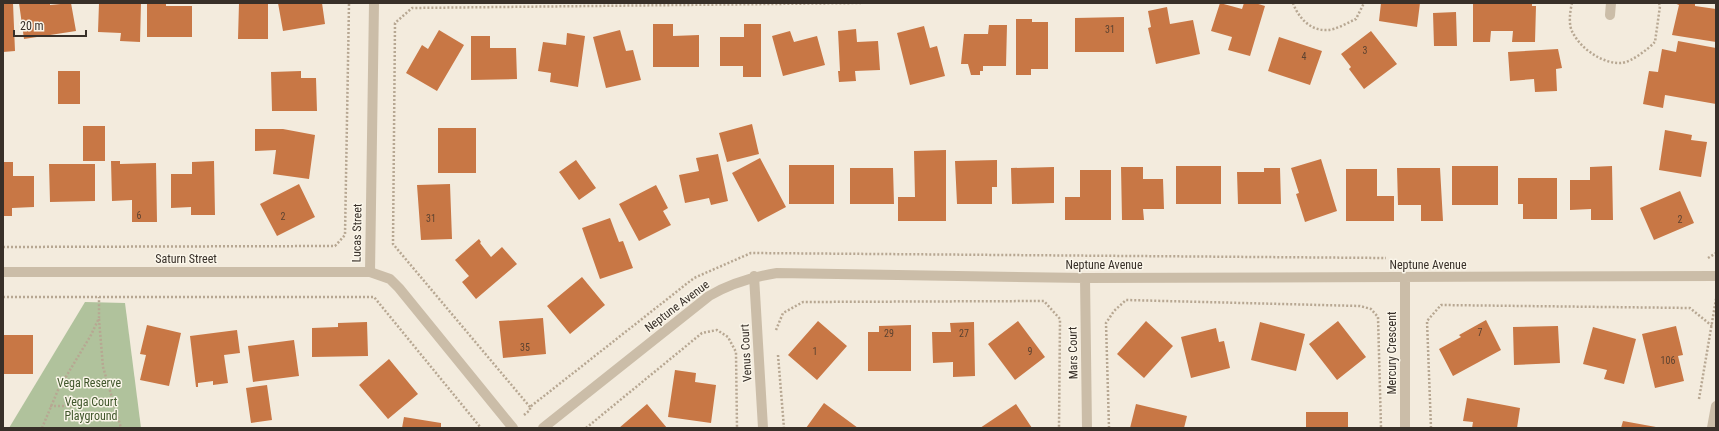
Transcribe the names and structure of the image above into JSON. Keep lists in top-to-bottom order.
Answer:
{
  "streets": {
    "street": [
      "Lucas Street",
      "Saturn Street",
      "Neptune Avenue",
      "Venus Court",
      "Mars Court",
      "Mercury Crescent"
    ]
  },
  "crossings": [
    ["Lucas Street", "Saturn Street"],
    ["Neptune Avenue", "Venus Court"],
    ["Neptune Avenue", "Mars Court"],
    ["Neptune Avenue", "Mercury Crescent"]
  ],
  "parks": ["Vega Reserve", "Vega Court Playground"],
  "house_numbers": [
    "31",
    "3",
    "4",
    "6",
    "2",
    "31",
    "2",
    "7",
    "29",
    "27",
    "35",
    "1",
    "9",
    "106"
  ],
  "scale_bar": "20 m"
}
